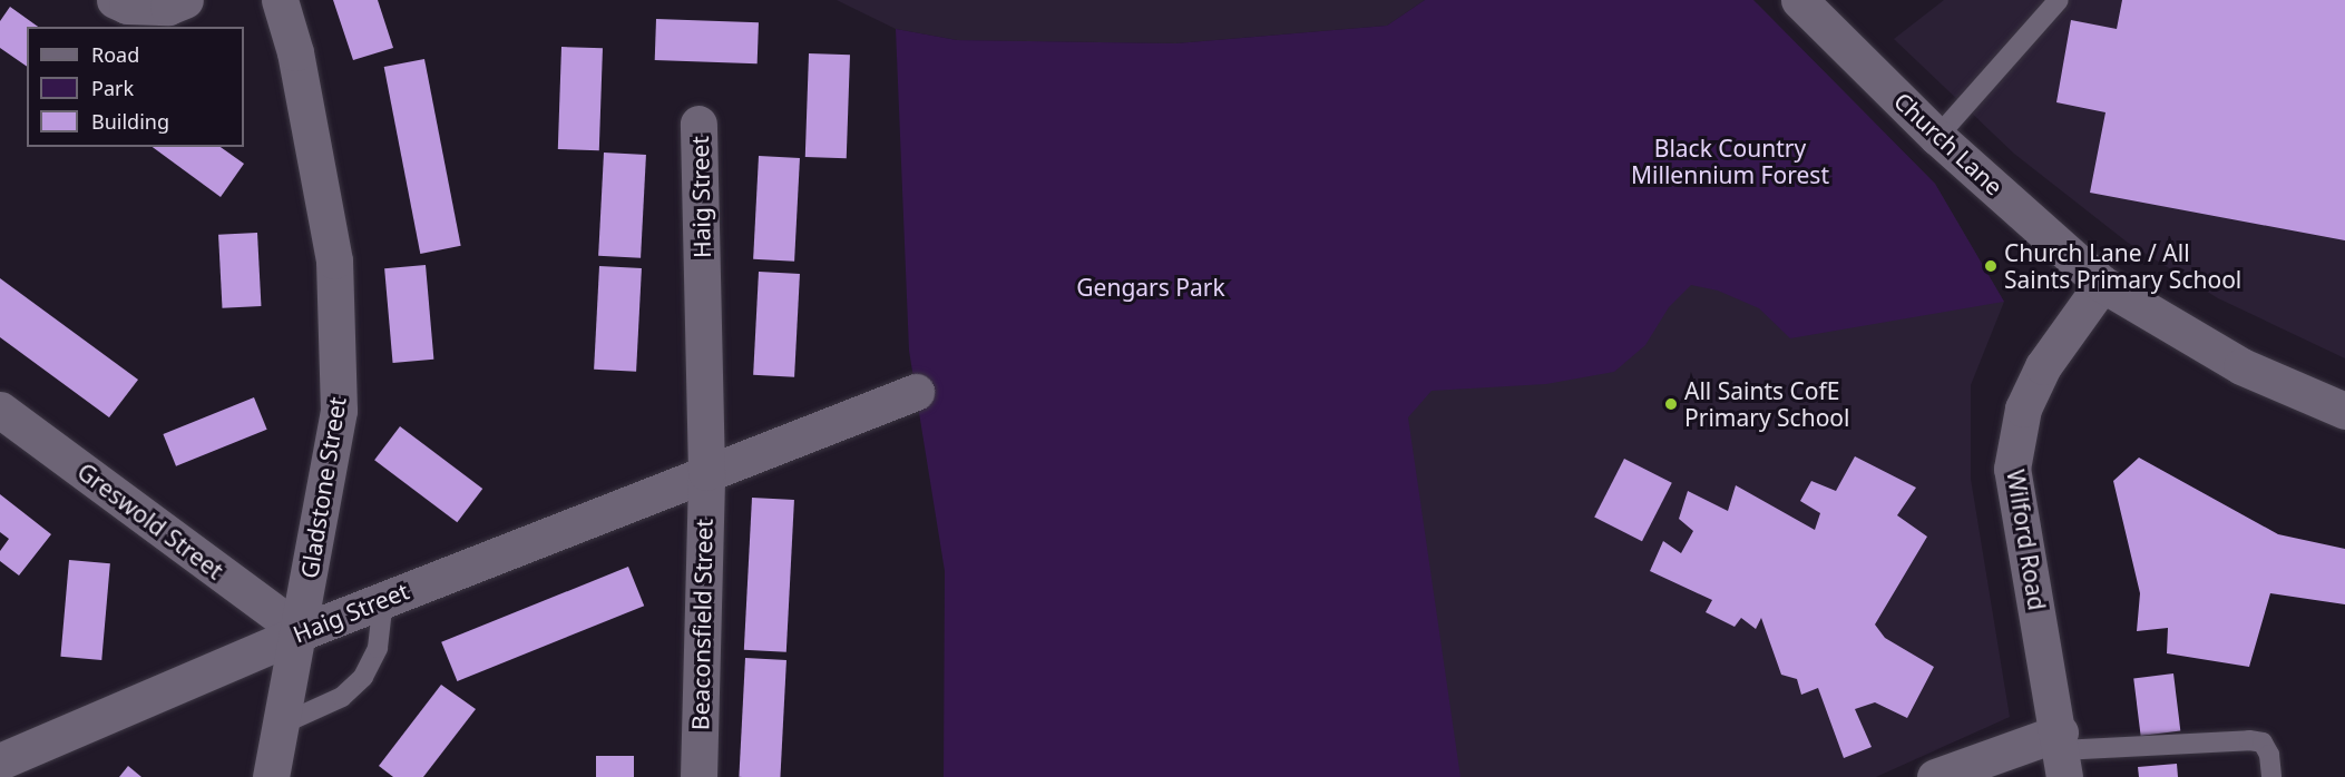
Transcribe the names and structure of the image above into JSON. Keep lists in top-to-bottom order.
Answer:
{
  "streets": {
    "street": [
      "Church Lane",
      "Haig Street",
      "Gladstone Street",
      "Greswold Street",
      "Wilford Road",
      "Beaconsfield Street"
    ]
  },
  "crossings": [
    ["Church Lane", "Wilford Road"],
    ["Haig Street", "Gladstone Street"],
    ["Haig Street", "Greswold Street"],
    ["Haig Street", "Beaconsfield Street"],
    ["Gladstone Street", "Greswold Street"]
  ],
  "parks": ["Black Country Millennium Forest", "Gengars Park"],
  "places": ["Church Lane / All Saints Primary School", "All Saints CofE Primary School"],
  "legend": ["Road", "Park", "Building"]
}
